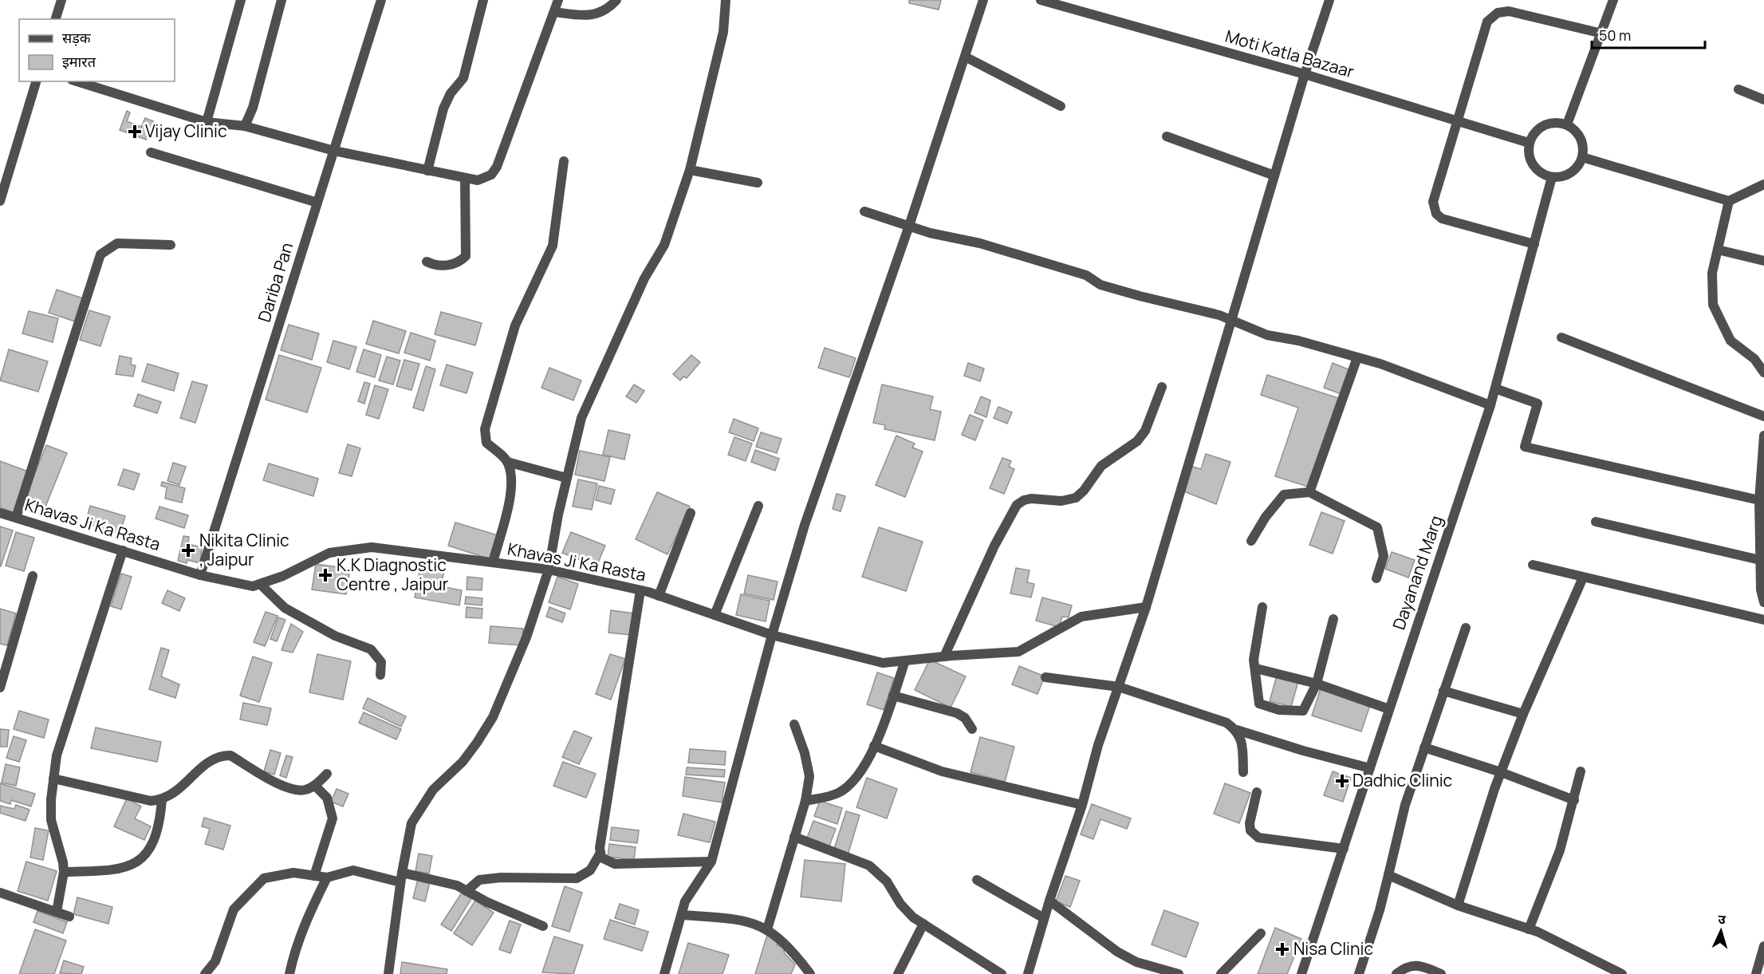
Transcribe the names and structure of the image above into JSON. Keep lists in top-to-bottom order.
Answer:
{
  "streets": {
    "street": [
      "Moti Katla Bazaar",
      "Dariba Pan",
      "Khavas Ji Ka Rasta",
      "Dayanand Marg"
    ]
  },
  "crossings": [
    ["Moti Katla Bazaar", "Dayanand Marg"],
    ["Dariba Pan", "Khavas Ji Ka Rasta"]
  ],
  "places": {
    "health": [
      "Vijay Clinic",
      "Nikita Clinic , Jaipur",
      "K.K Diagnostic Centre , Jaipur",
      "Dadhic Clinic",
      "Nisa Clinic"
    ]
  },
  "legend": ["सड़क", "इमारत"],
  "scale_bar": "50 m",
  "north": "top"
}
